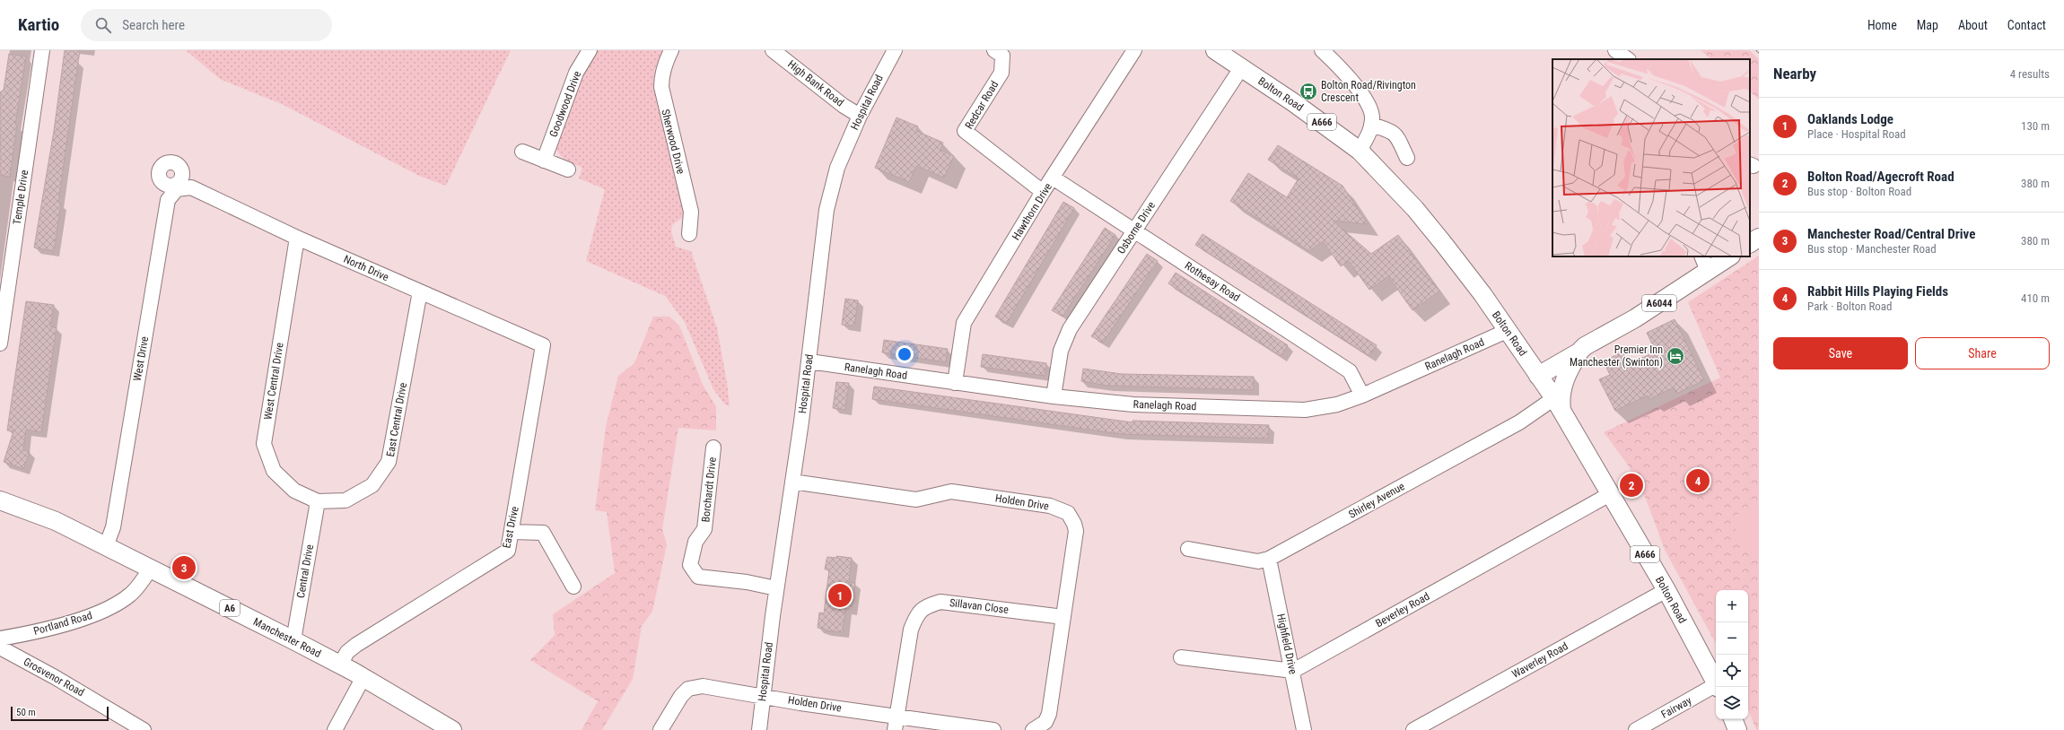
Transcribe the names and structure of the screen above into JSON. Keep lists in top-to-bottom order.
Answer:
{
  "streets": {
    "main road": [
      "Bolton Road",
      "A666",
      "A6044",
      "A6",
      "Manchester Road"
    ],
    "street": [
      "High Bank Road",
      "Hospital Road",
      "Goodwood Drive",
      "Redcar Road",
      "Sherwood Drive",
      "Temple Drive",
      "Hawthorn Drive",
      "Osborne Drive",
      "North Drive",
      "Rothesay Road",
      "Ranelagh Road",
      "West Drive",
      "West Central Drive",
      "East Central Drive",
      "Borchardt Drive",
      "Shirley Avenue",
      "Holden Drive",
      "East Drive",
      "Central Drive",
      "Sillavan Close",
      "Beverley Road",
      "Portland Road",
      "Highfield Drive",
      "Waverley Road",
      "Grosvenor Road",
      "Fairway"
    ]
  },
  "crossings": [
    ["High Bank Road", "Hospital Road"],
    ["Bolton Road", "Osborne Drive"],
    ["Bolton Road", "A6044"],
    ["Bolton Road", "Ranelagh Road"],
    ["Bolton Road", "Shirley Avenue"],
    ["Bolton Road", "Beverley Road"],
    ["Bolton Road", "Waverley Road"],
    ["Hospital Road", "Ranelagh Road"],
    ["Hospital Road", "Borchardt Drive"],
    ["Hospital Road", "Holden Drive"],
    ["Redcar Road", "Hawthorn Drive"],
    ["Hawthorn Drive", "Rothesay Road"],
    ["Hawthorn Drive", "Ranelagh Road"],
    ["Osborne Drive", "Rothesay Road"],
    ["Osborne Drive", "Ranelagh Road"],
    ["North Drive", "West Drive"],
    ["North Drive", "West Central Drive"],
    ["North Drive", "East Central Drive"],
    ["North Drive", "East Drive"],
    ["Rothesay Road", "Ranelagh Road"],
    ["West Drive", "Manchester Road"],
    ["West Central Drive", "East Central Drive"],
    ["West Central Drive", "Central Drive"],
    ["East Central Drive", "Central Drive"],
    ["Shirley Avenue", "Highfield Drive"],
    ["Holden Drive", "Sillavan Close"],
    ["East Drive", "Manchester Road"],
    ["Central Drive", "Manchester Road"],
    ["Beverley Road", "Highfield Drive"],
    ["Portland Road", "Manchester Road"]
  ],
  "places": {
    "bus stop": ["Bolton Road/Rivington Crescent"],
    "hotel": ["Premier Inn Manchester (Swinton)"]
  },
  "scale_bar": "50 m",
  "page": {
    "header": "Kartio",
    "search": "Search here",
    "nav": [
      "Home",
      "Map",
      "About",
      "Contact"
    ],
    "heading": ["Nearby", "4 results"],
    "list": [
      {
        "mark": "1",
        "name": "Oaklands Lodge",
        "note": "Place · Hospital Road",
        "value": "130 m"
      },
      {
        "mark": "2",
        "name": "Bolton Road/Agecroft Road",
        "note": "Bus stop · Bolton Road",
        "value": "380 m"
      },
      {
        "mark": "3",
        "name": "Manchester Road/Central Drive",
        "note": "Bus stop · Manchester Road",
        "value": "380 m"
      },
      {
        "mark": "4",
        "name": "Rabbit Hills Playing Fields",
        "note": "Park · Bolton Road",
        "value": "410 m"
      }
    ],
    "buttons": ["Save", "Share"],
    "pins": [
      "4",
      "2",
      "3",
      "1"
    ],
    "map_buttons": ["+", "−"],
    "scale": "50 m"
  }
}
